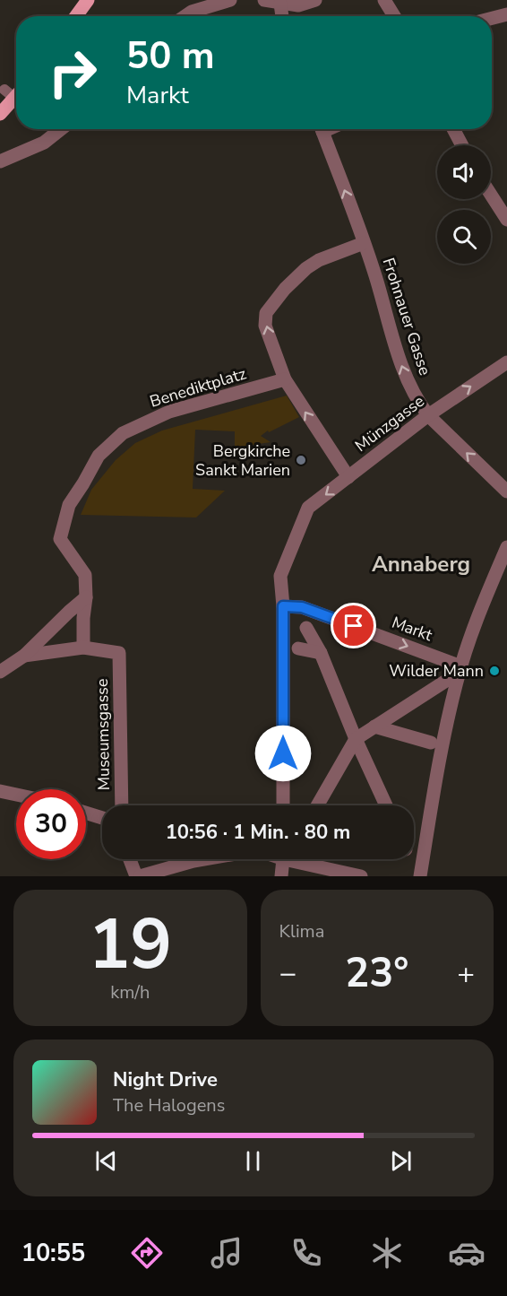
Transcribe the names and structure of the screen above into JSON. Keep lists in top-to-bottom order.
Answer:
{
  "streets": {
    "street": [
      "Frohnauer Gasse",
      "Benediktplatz",
      "Münzgasse",
      "Markt",
      "Museumsgasse"
    ]
  },
  "crossings": [
    ["Frohnauer Gasse", "Münzgasse"],
    ["Benediktplatz", "Münzgasse"],
    ["Benediktplatz", "Museumsgasse"],
    ["Münzgasse", "Markt"]
  ],
  "one_way": ["Frohnauer Gasse"],
  "districts": ["Annaberg"],
  "places": ["Bergkirche Sankt Marien", "Wilder Mann"],
  "page": {
    "turn": ["50 m", "Markt"],
    "limit": "30",
    "trip": "10:56 · 1 Min. · 80 m",
    "tile": [
      ["19", "km/h"],
      "Klima"
    ],
    "heat": ["−", "23°", "+"],
    "song": ["Night Drive", "The Halogens"],
    "tabs": "10:55"
  }
}
